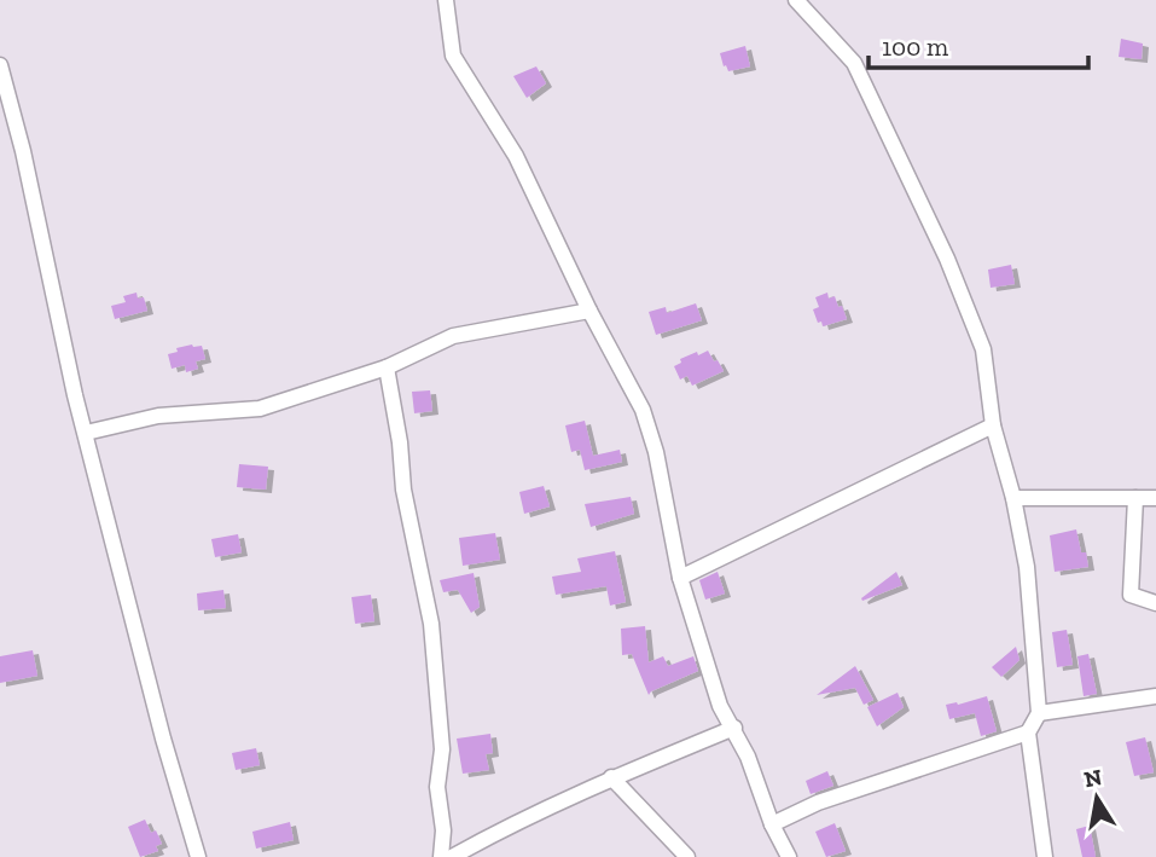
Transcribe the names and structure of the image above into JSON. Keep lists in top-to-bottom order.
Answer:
{
  "scale_bar": "100 m",
  "north": "top"
}
